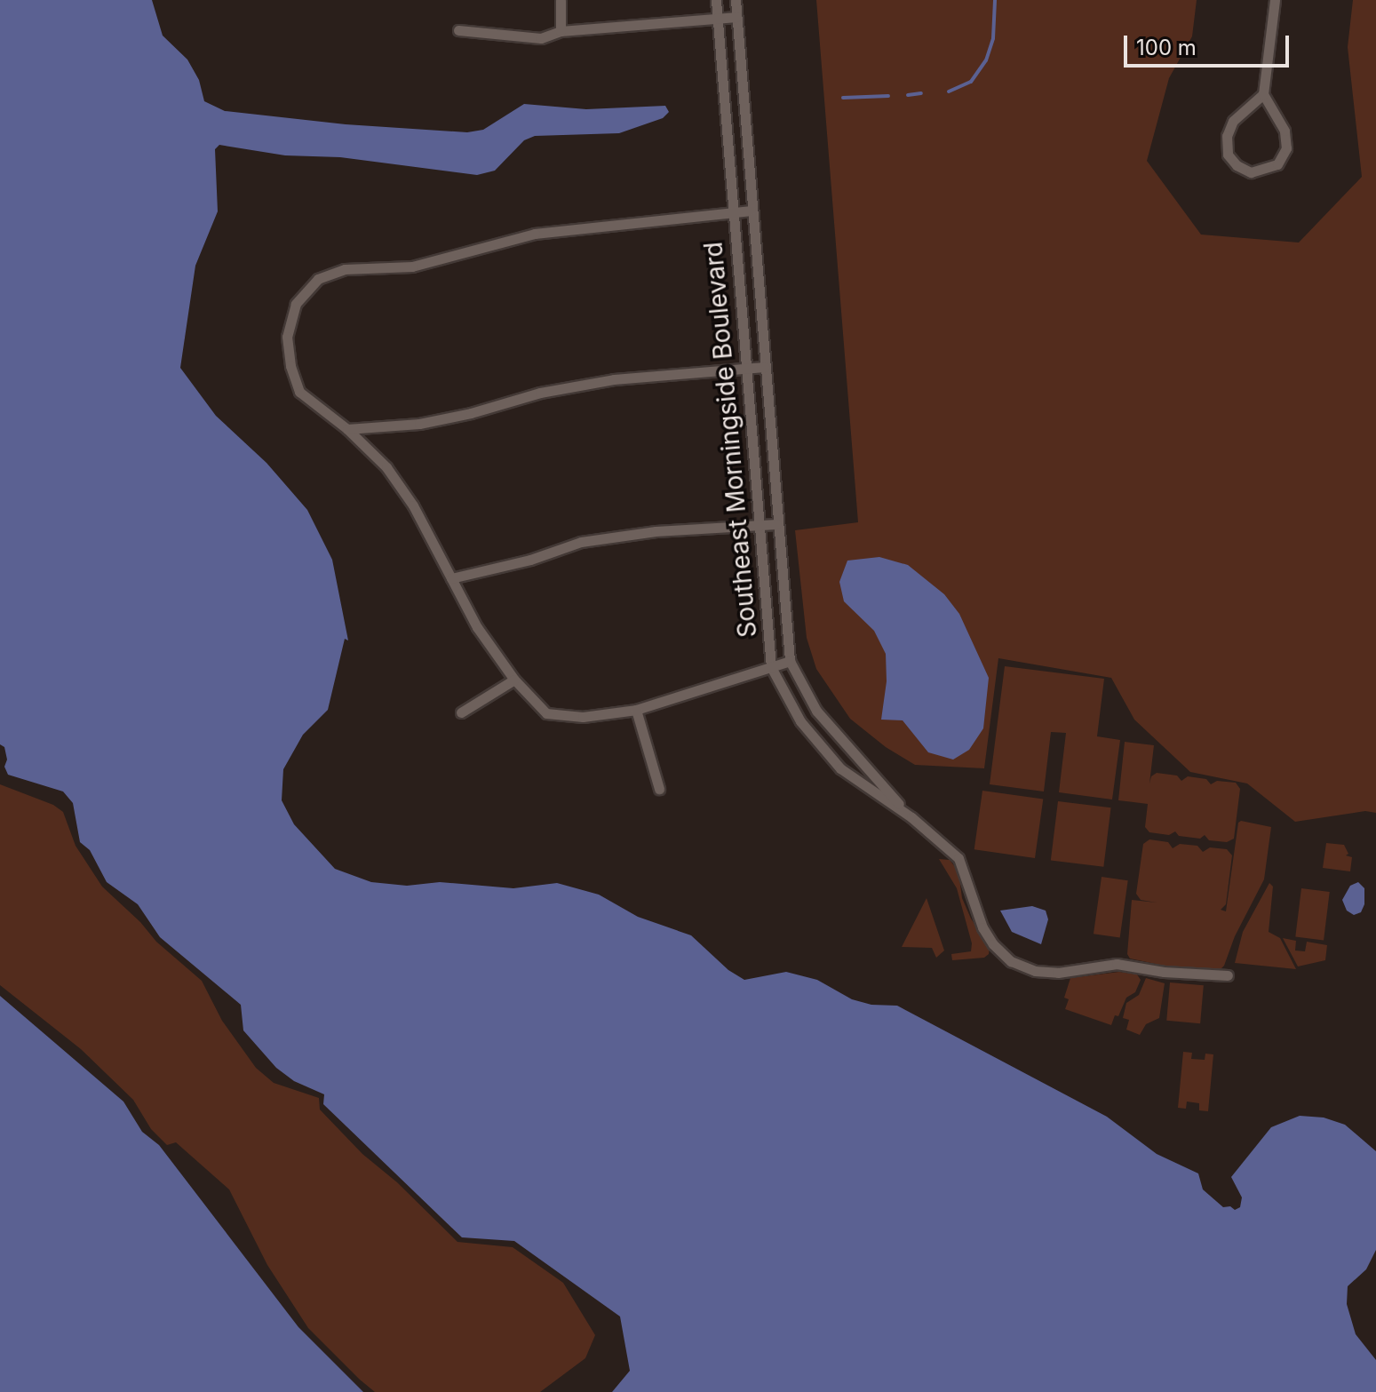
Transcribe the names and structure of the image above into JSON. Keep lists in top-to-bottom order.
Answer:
{
  "streets": {
    "street": ["Southeast Morningside Boulevard"]
  },
  "scale_bar": "100 m"
}
